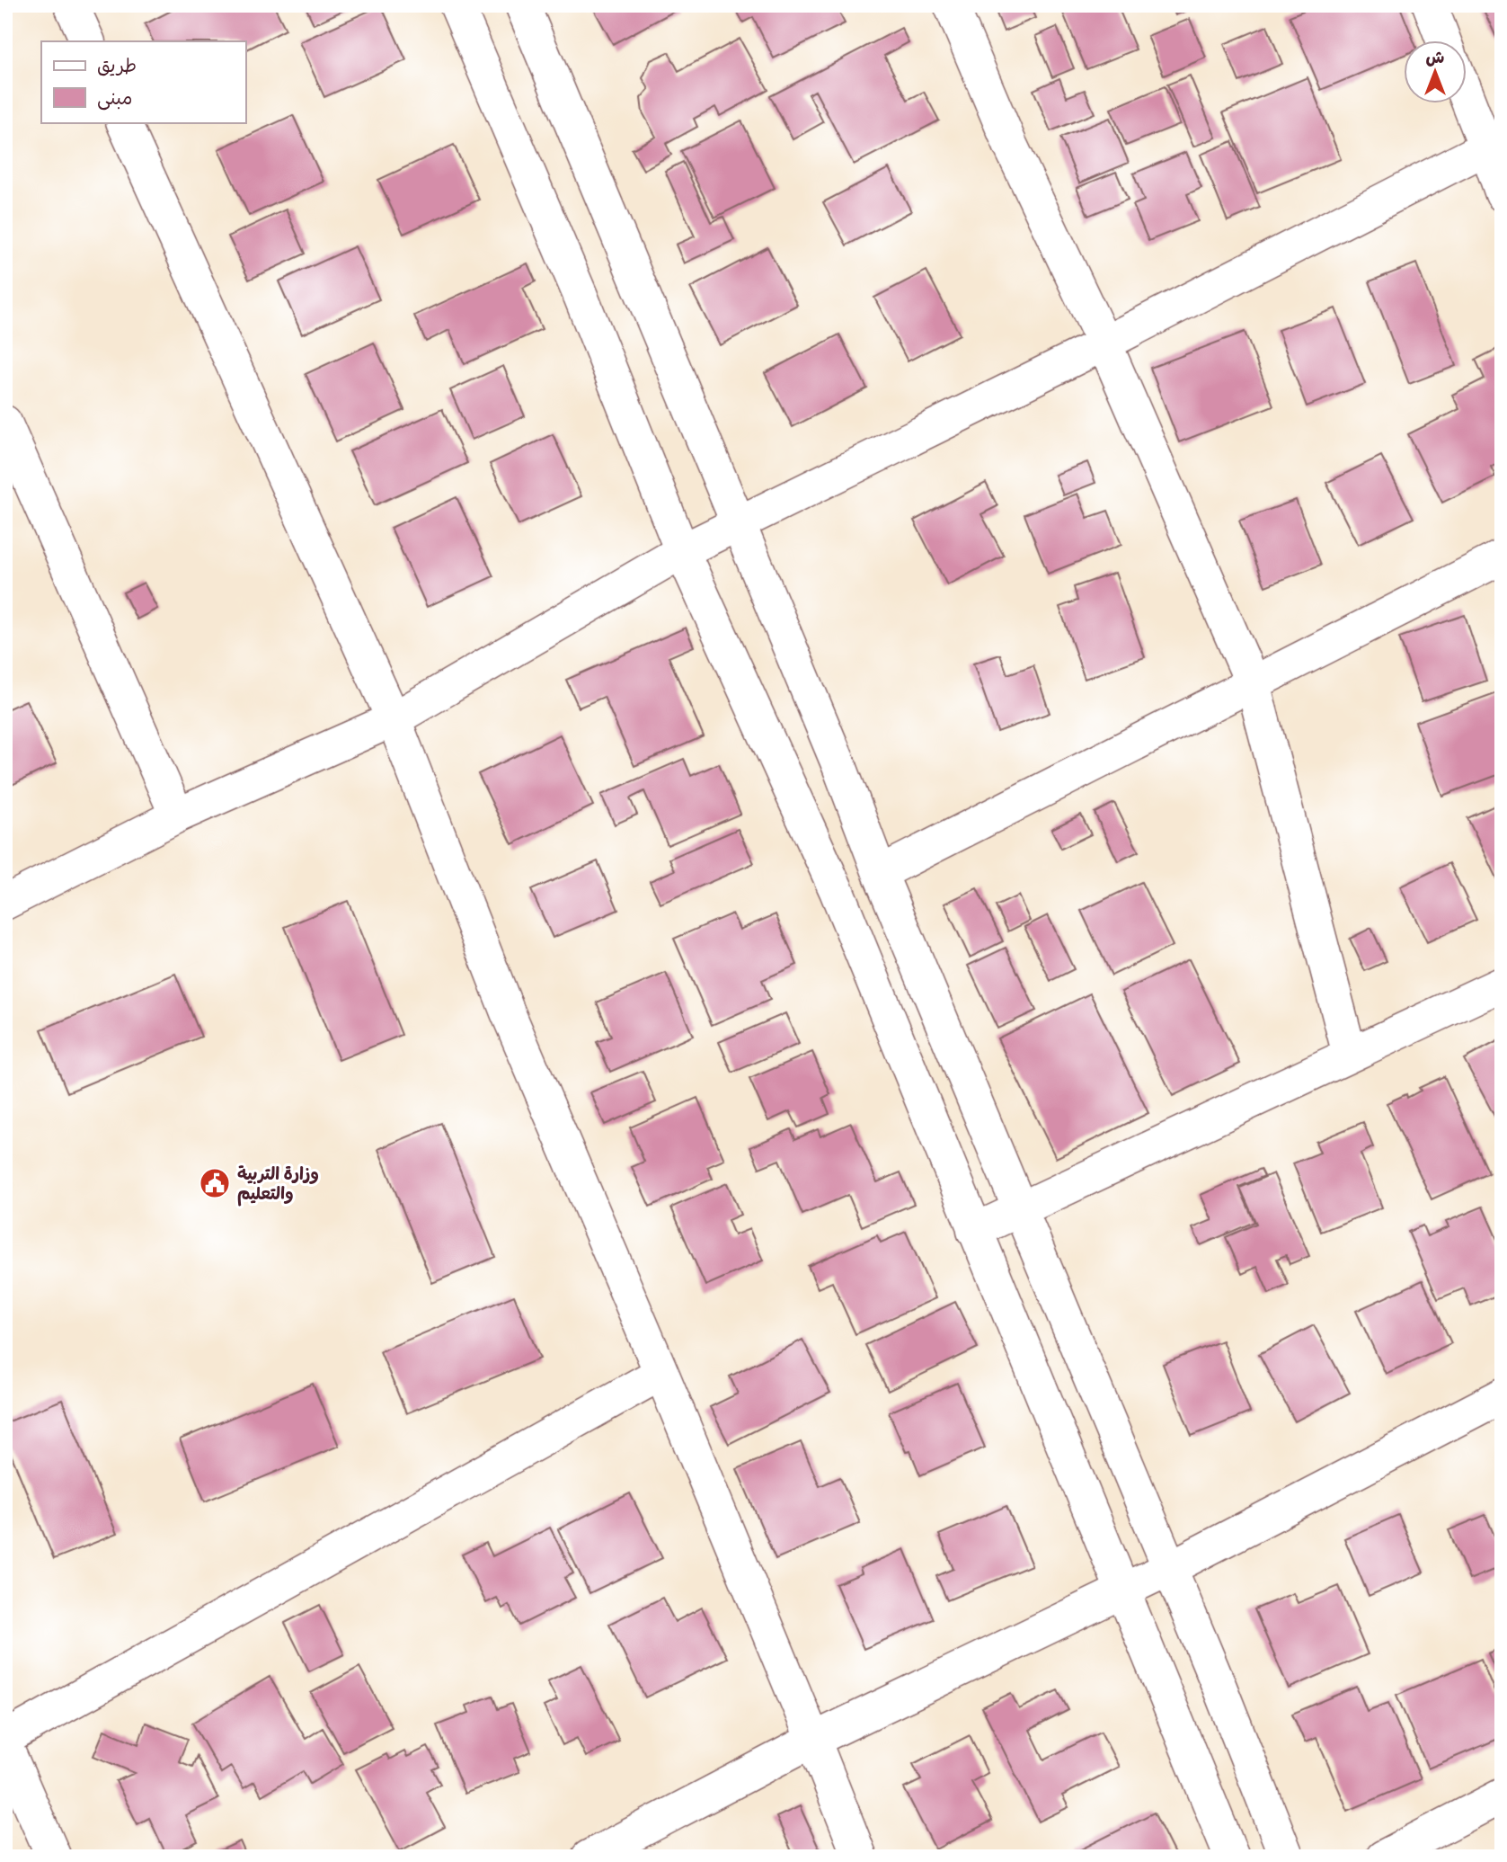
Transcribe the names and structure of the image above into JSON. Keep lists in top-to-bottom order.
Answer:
{
  "places": {
    "public building": ["وزارة التربية والتعليم"]
  },
  "legend": ["طريق", "مبنى"],
  "north": "top"
}
